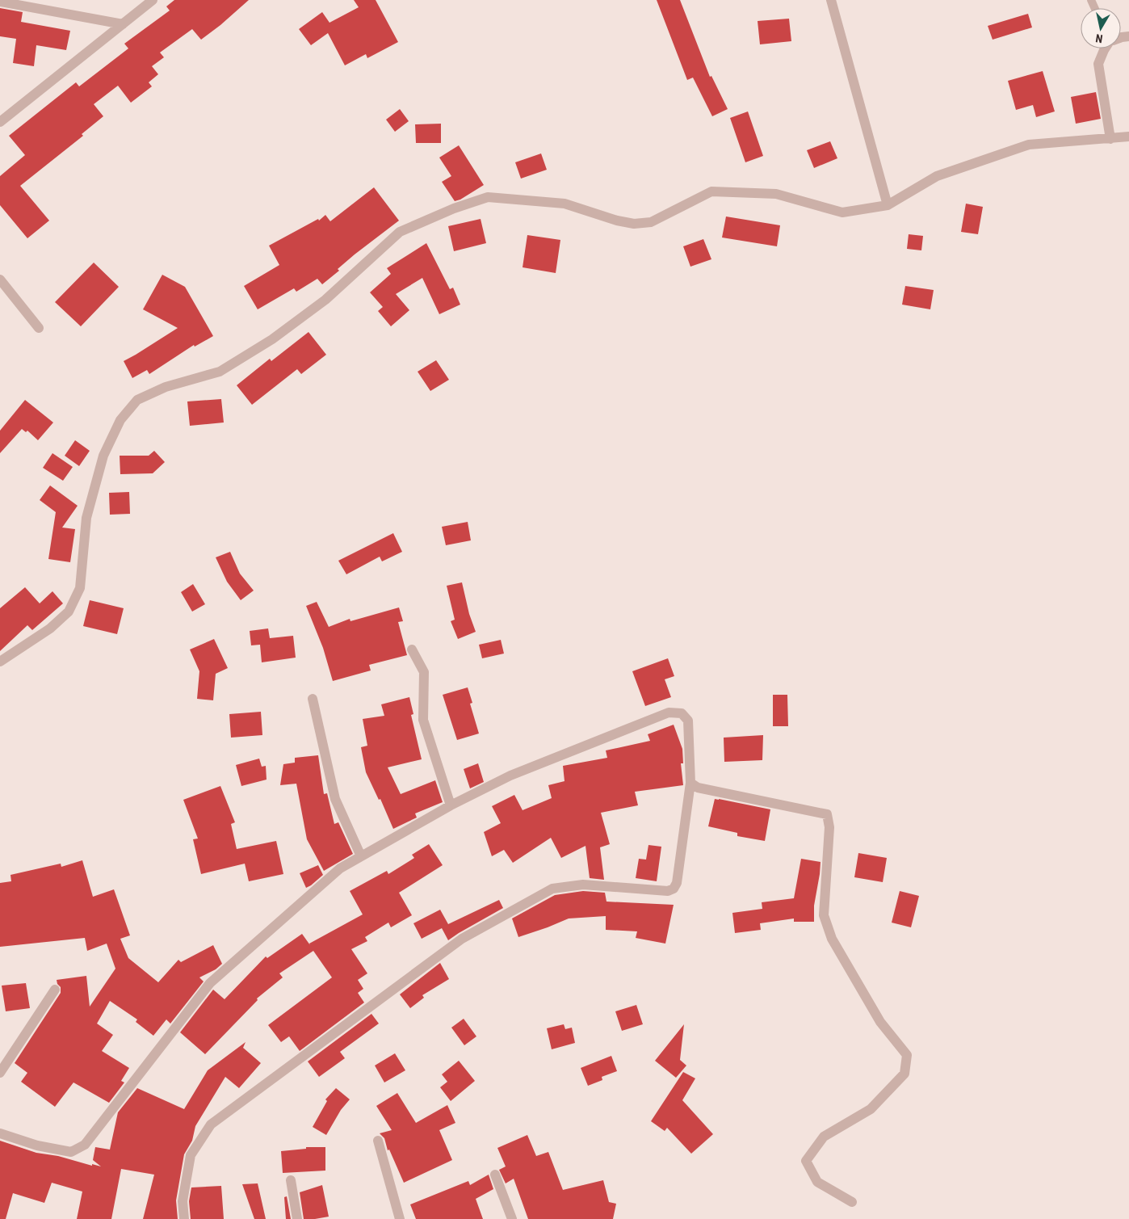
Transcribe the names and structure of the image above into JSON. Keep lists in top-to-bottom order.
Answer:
{
  "north": "bottom"
}
